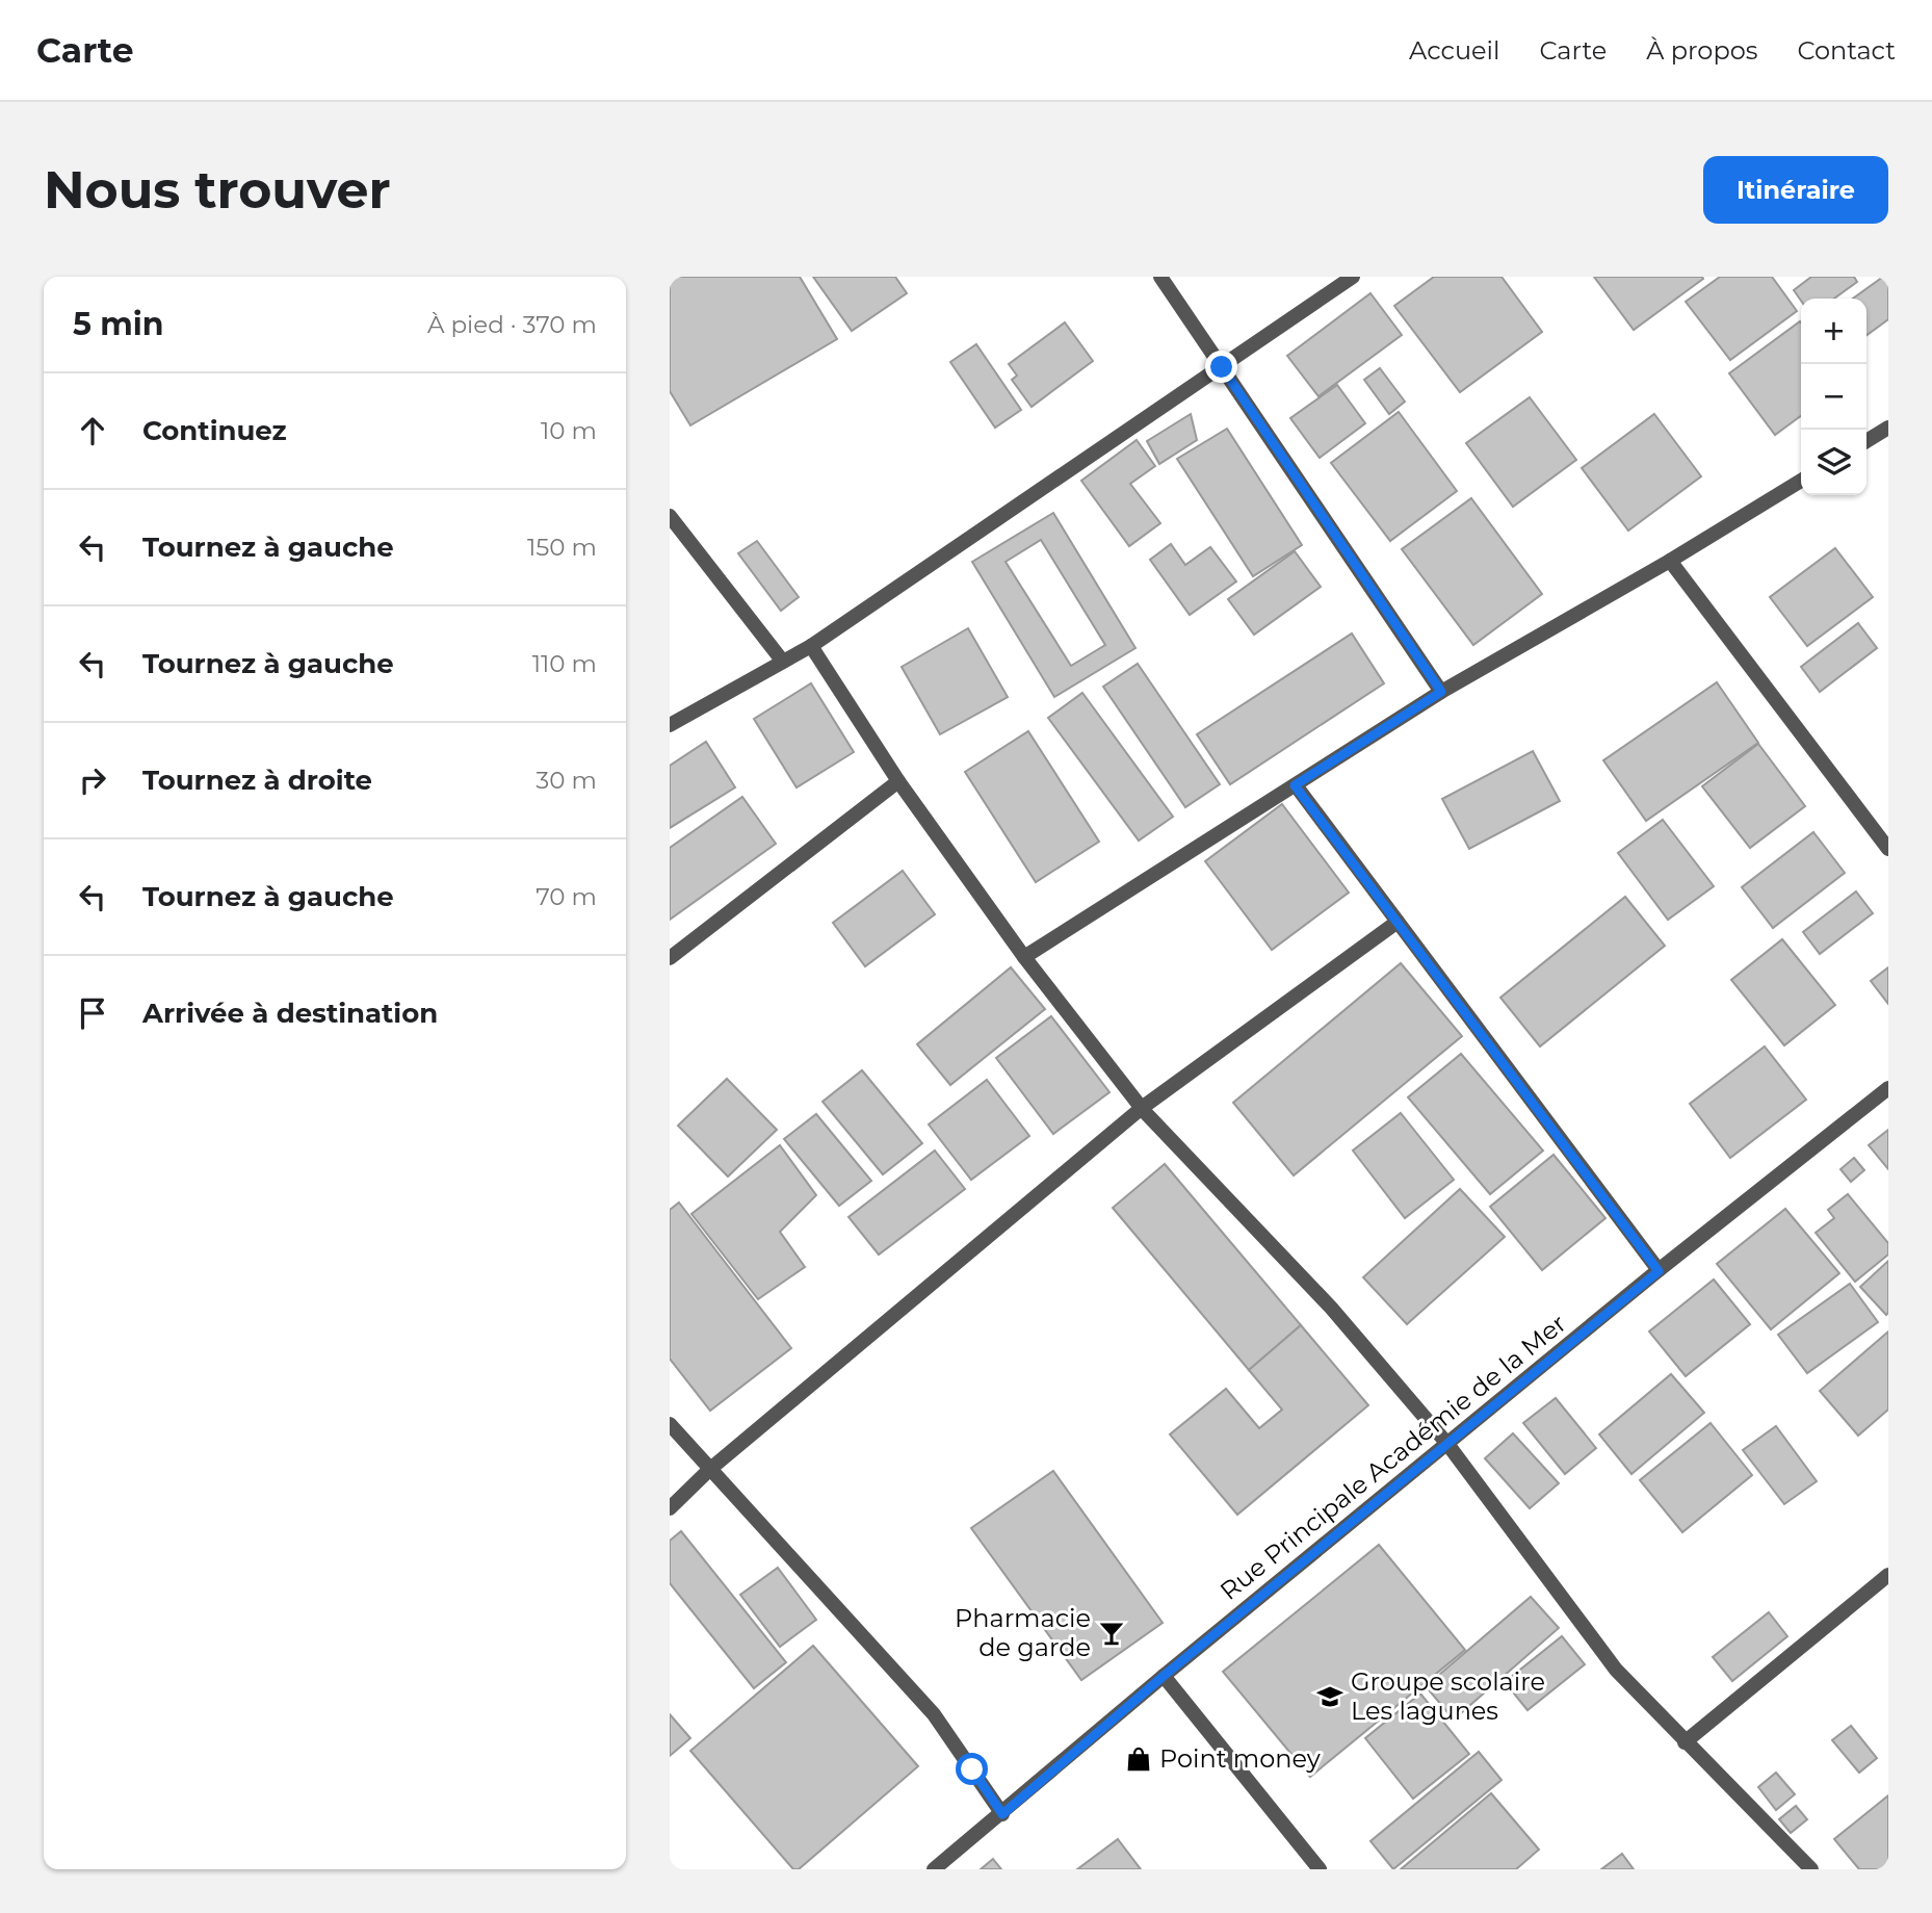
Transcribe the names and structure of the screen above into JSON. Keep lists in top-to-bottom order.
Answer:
{
  "streets": {
    "street": ["Rue Principale Académie de la Mer"]
  },
  "places": {
    "bar": ["Pharmacie de garde"],
    "school or university": ["Groupe scolaire Les lagunes"],
    "shop": ["Point money"]
  },
  "page": {
    "header": "Carte",
    "nav": [
      "Accueil",
      "Carte",
      "À propos",
      "Contact"
    ],
    "buttons": "Itinéraire",
    "title": "Nous trouver",
    "heading": ["5 min", "À pied · 370 m"],
    "map_buttons": ["+", "−"],
    "list": [
      ["Continuez", "10 m"],
      ["Tournez à gauche", "150 m"],
      ["Tournez à gauche", "110 m"],
      ["Tournez à droite", "30 m"],
      ["Tournez à gauche", "70 m"],
      "Arrivée à destination"
    ]
  }
}
